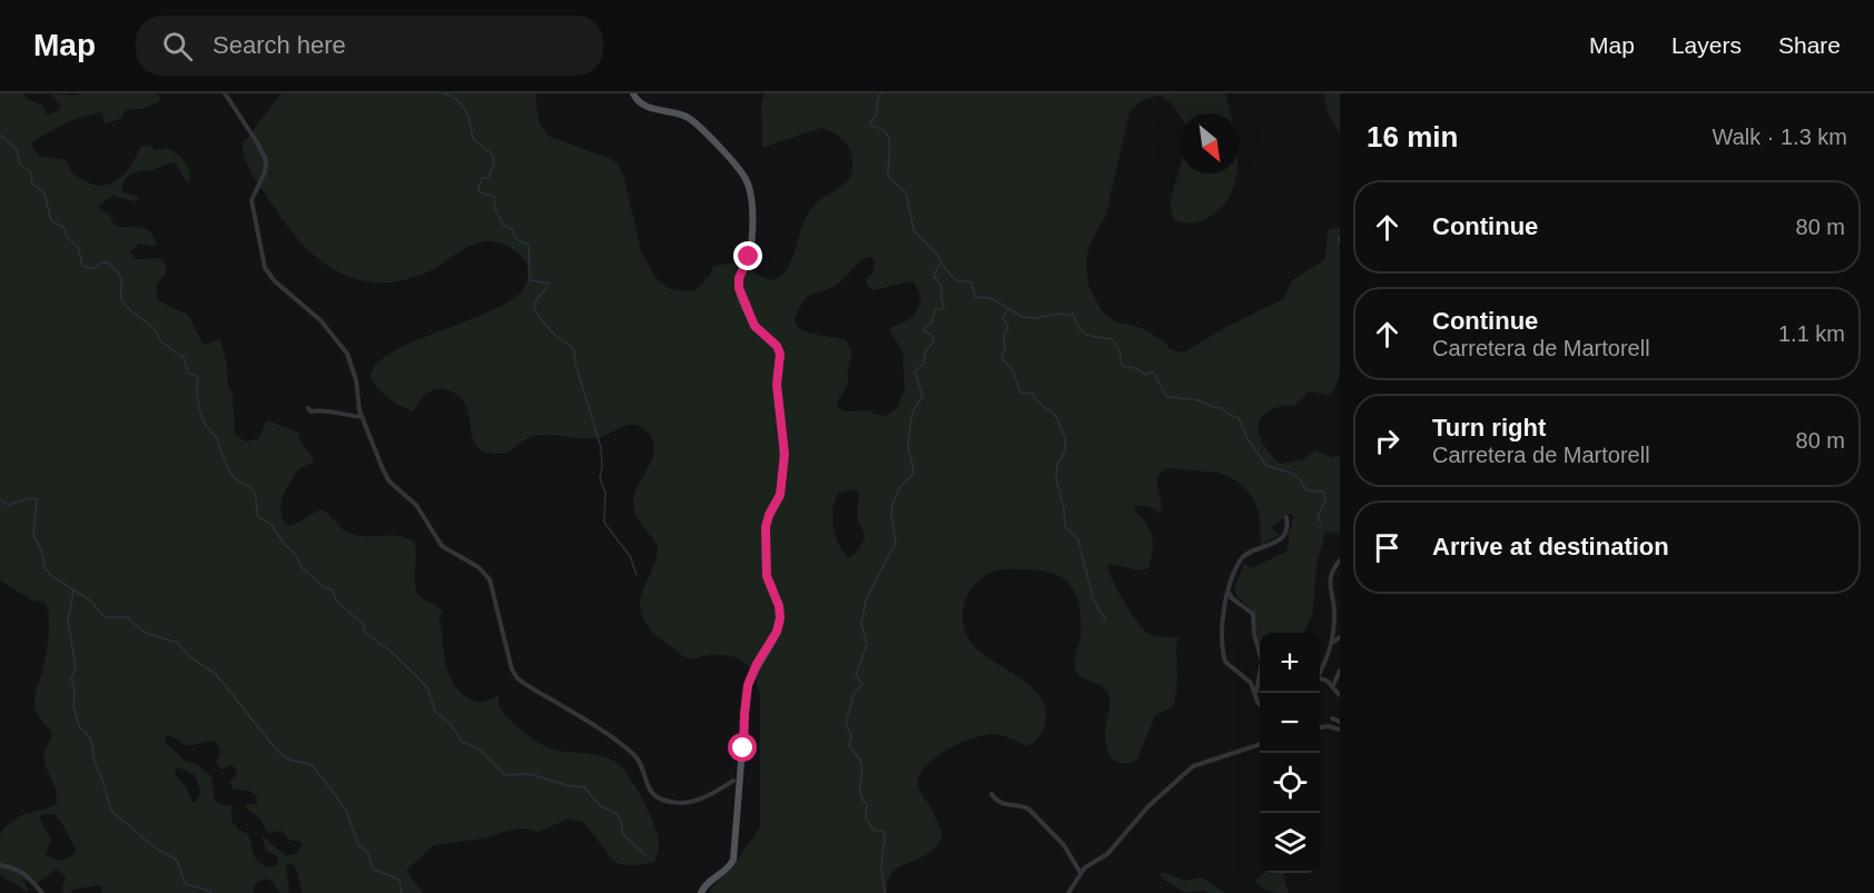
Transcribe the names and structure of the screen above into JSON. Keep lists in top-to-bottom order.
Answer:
{
  "north": "bottom right",
  "page": {
    "header": "Map",
    "search": "Search here",
    "nav": ["Map", "Layers", "Share"],
    "heading": ["16 min", "Walk · 1.3 km"],
    "list": [
      ["Continue", "80 m"],
      ["Continue", "Carretera de Martorell", "1.1 km"],
      ["Turn right", "Carretera de Martorell", "80 m"],
      "Arrive at destination"
    ],
    "map_buttons": ["+", "−"]
  }
}
